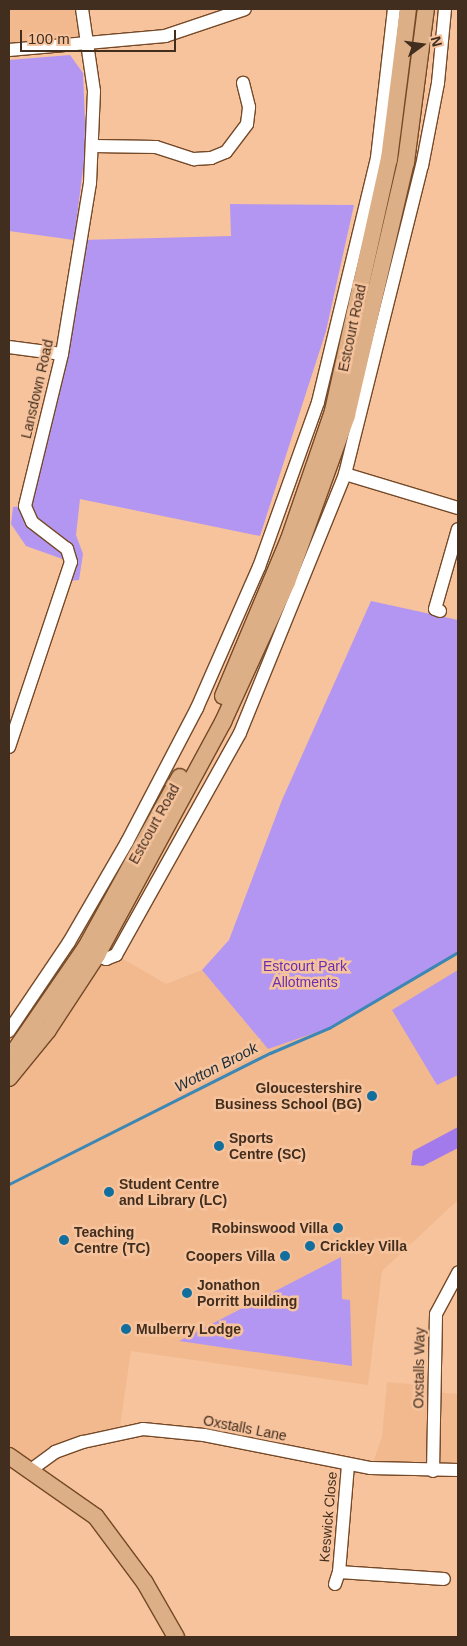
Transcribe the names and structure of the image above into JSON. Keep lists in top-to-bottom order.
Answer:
{
  "streets": {
    "main road": ["Estcourt Road"],
    "street": [
      "Lansdown Road",
      "Oxstalls Way",
      "Oxstalls Lane",
      "Keswick Close"
    ]
  },
  "crossings": [
    ["Oxstalls Way", "Oxstalls Lane"],
    ["Oxstalls Lane", "Keswick Close"]
  ],
  "water": ["Wotton Brook"],
  "parks": ["Estcourt Park Allotments"],
  "places": [
    "Gloucestershire Business School (BG)",
    "Sports Centre (SC)",
    "Student Centre and Library (LC)",
    "Robinswood Villa",
    "Teaching Centre (TC)",
    "Crickley Villa",
    "Coopers Villa",
    "Jonathon Porritt building",
    "Mulberry Lodge"
  ],
  "scale_bar": "100 m",
  "north": "right"
}
